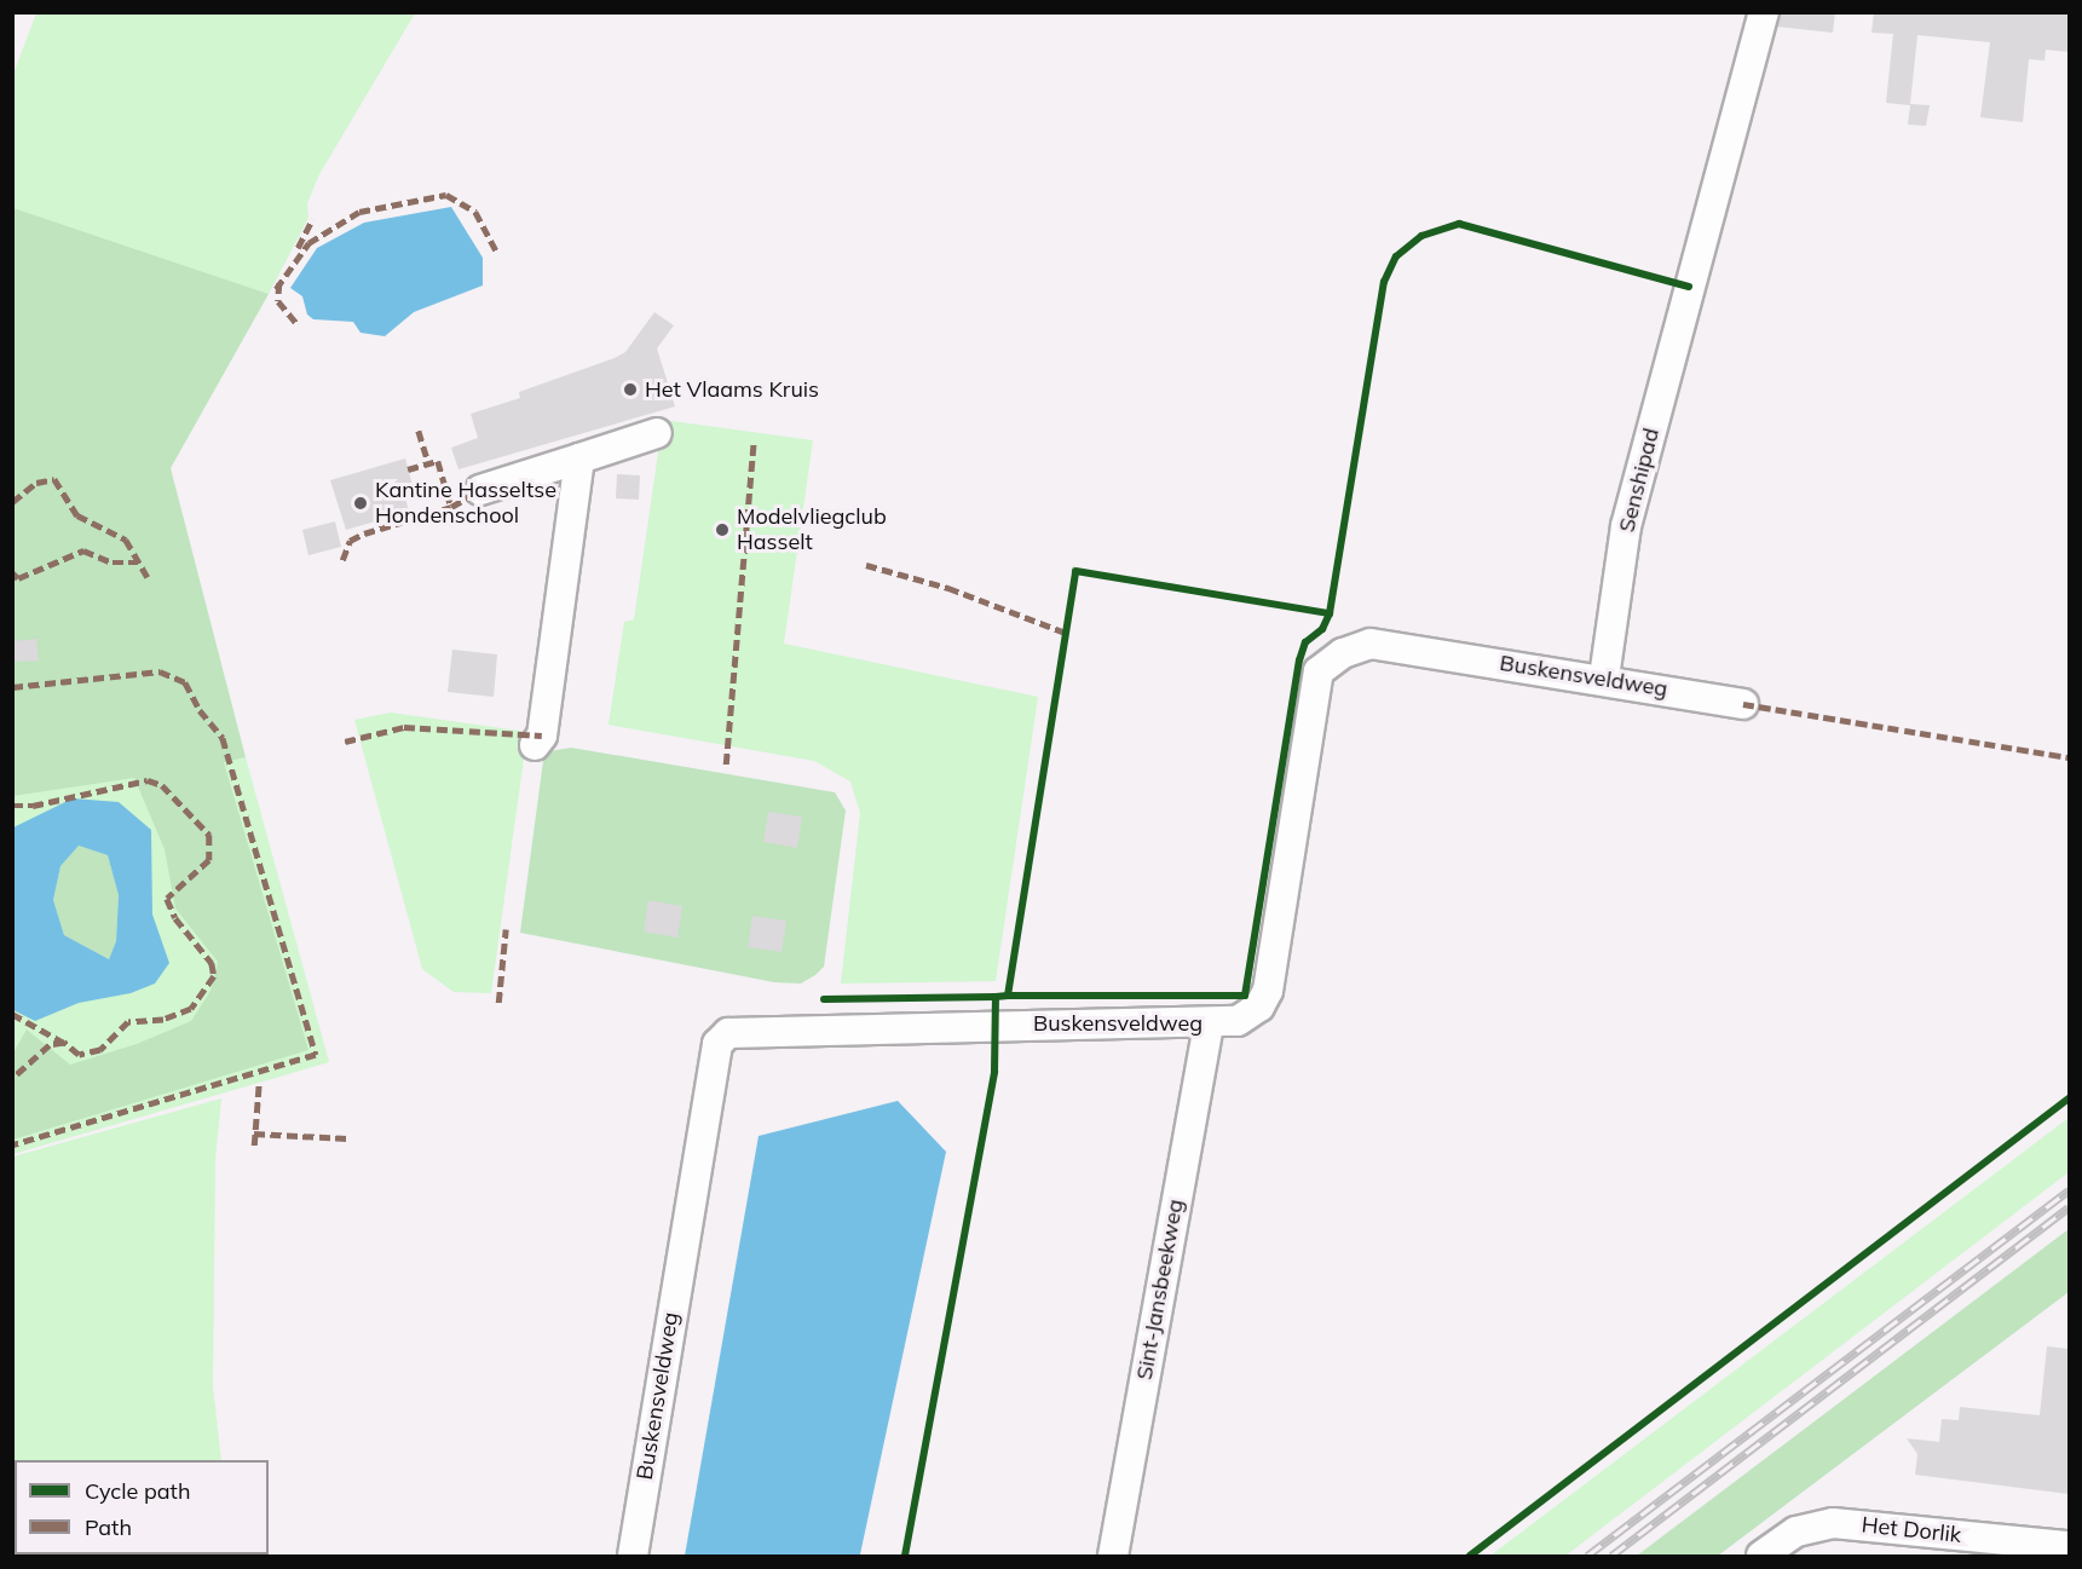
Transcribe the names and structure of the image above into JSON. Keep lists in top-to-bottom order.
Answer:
{
  "streets": {
    "street": [
      "Senshipad",
      "Buskensveldweg",
      "Sint-Jansbeekweg",
      "Het Dorlik"
    ]
  },
  "crossings": [
    ["Senshipad", "Buskensveldweg"],
    ["Buskensveldweg", "Sint-Jansbeekweg"]
  ],
  "places": ["Het Vlaams Kruis", "Kantine Hasseltse Hondenschool", "Modelvliegclub Hasselt"],
  "legend": ["Cycle path", "Path"]
}
